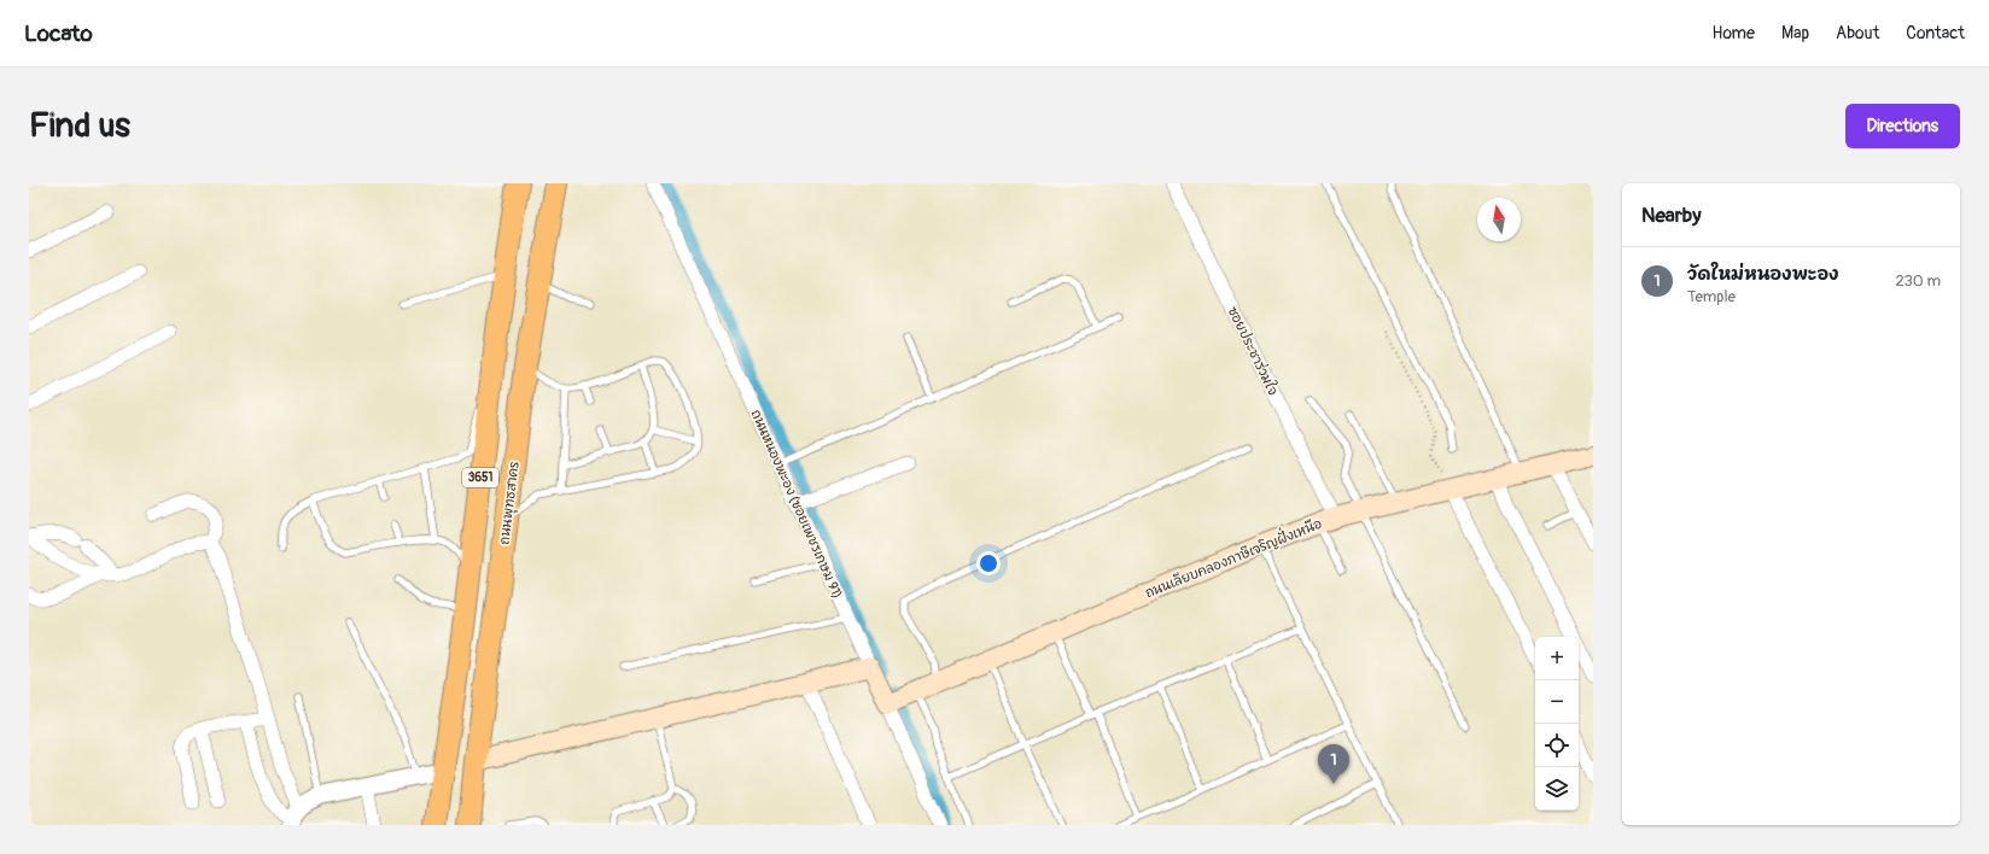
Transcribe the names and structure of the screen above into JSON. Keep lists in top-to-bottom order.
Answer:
{
  "streets": {
    "main road": [
      "3651",
      "ถนนพุทธสาคร",
      "ถนนหนองพะอง (ซอยเพชรเกษม 91)",
      "ถนนเลียบคลองภาษีเจริญฝั่งเหนือ"
    ],
    "street": ["ซอยประชาร่วมใจ"]
  },
  "crossings": [
    ["ซอยประชาร่วมใจ", "ถนนเลียบคลองภาษีเจริญฝั่งเหนือ"],
    ["ถนนหนองพะอง (ซอยเพชรเกษม 91)", "ถนนเลียบคลองภาษีเจริญฝั่งเหนือ"]
  ],
  "north": "top",
  "page": {
    "header": "Locato",
    "nav": [
      "Home",
      "Map",
      "About",
      "Contact"
    ],
    "buttons": "Directions",
    "title": "Find us",
    "heading": "Nearby",
    "list": [
      {
        "mark": "1",
        "name": "วัดใหม่หนองพะอง",
        "note": "Temple",
        "value": "230 m"
      }
    ],
    "map_buttons": ["+", "−"],
    "pins": "1"
  }
}
